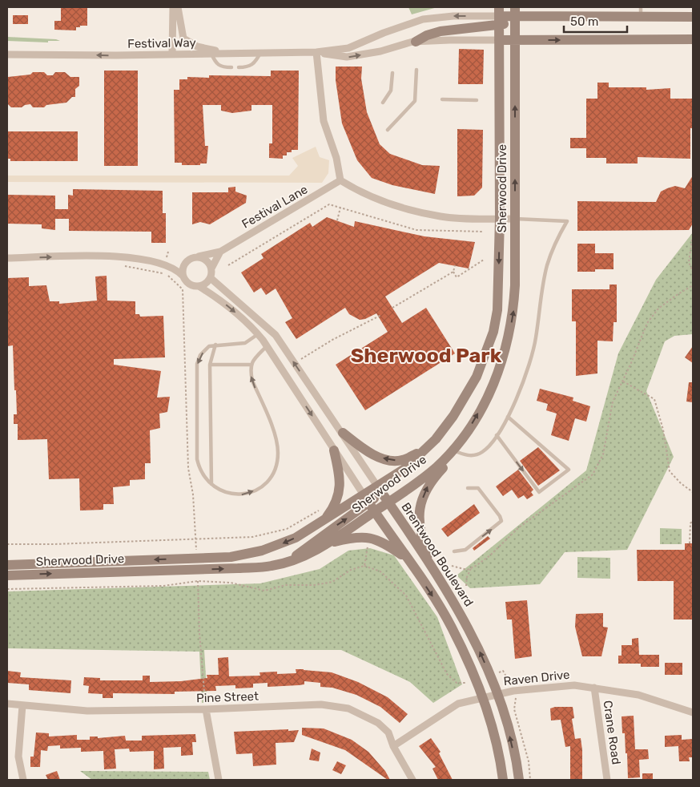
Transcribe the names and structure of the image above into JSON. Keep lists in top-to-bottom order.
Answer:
{
  "streets": {
    "main road": ["Sherwood Drive", "Brentwood Boulevard"],
    "street": [
      "Festival Way",
      "Festival Lane",
      "Raven Drive",
      "Pine Street",
      "Crane Road"
    ]
  },
  "crossings": [
    ["Festival Way", "Sherwood Drive"],
    ["Sherwood Drive", "Brentwood Boulevard"],
    ["Festival Lane", "Brentwood Boulevard"],
    ["Brentwood Boulevard", "Raven Drive"],
    ["Raven Drive", "Pine Street"],
    ["Raven Drive", "Crane Road"]
  ],
  "districts": ["Sherwood Park"],
  "scale_bar": "50 m"
}
